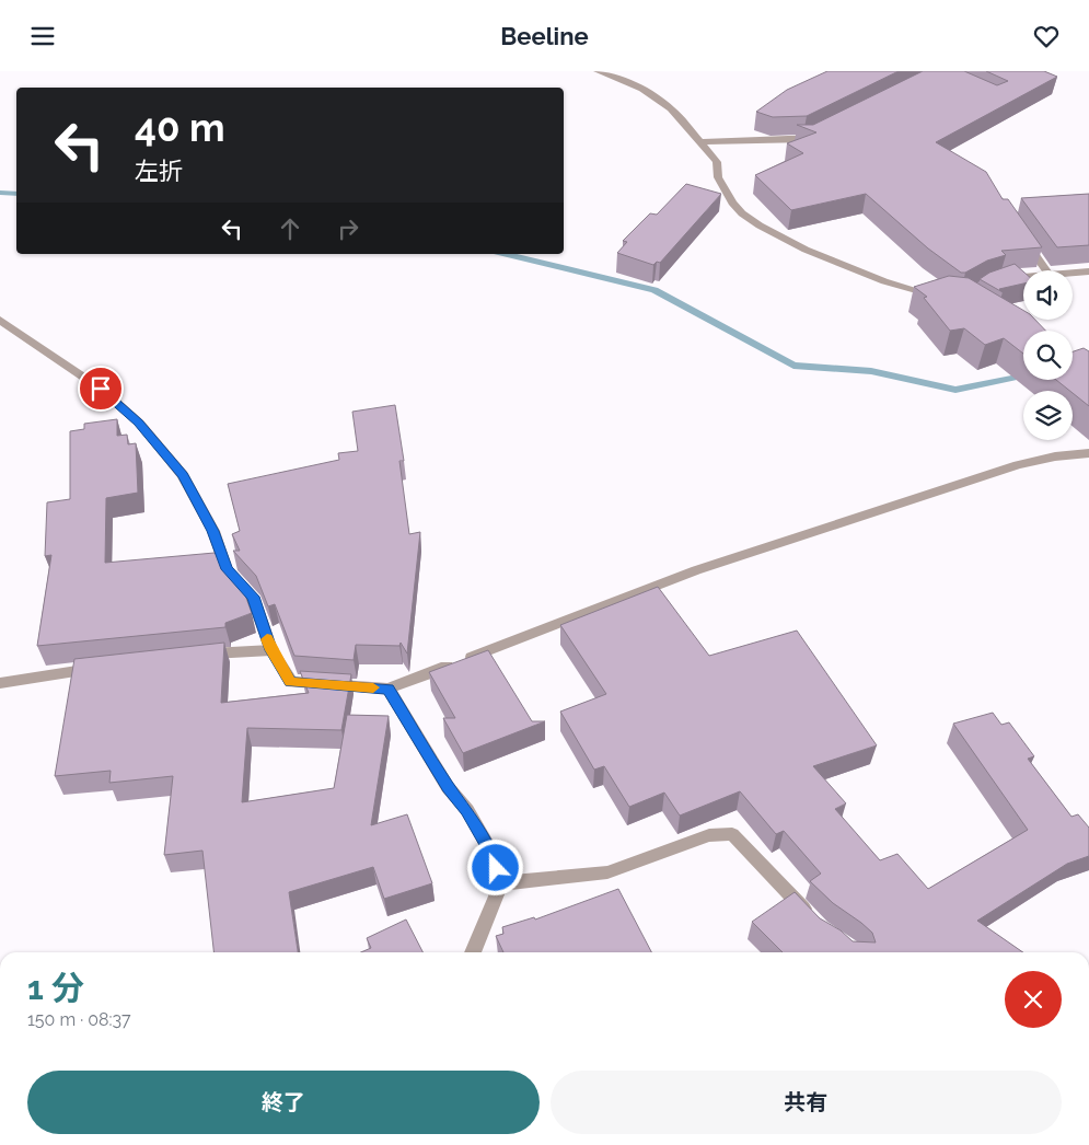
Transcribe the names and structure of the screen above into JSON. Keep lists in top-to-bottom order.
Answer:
{
  "page": {
    "header": "Beeline",
    "turn": ["40 m", "左折"],
    "heading": ["1 分", "150 m · 08:37"],
    "buttons": ["終了", "共有"]
  }
}
